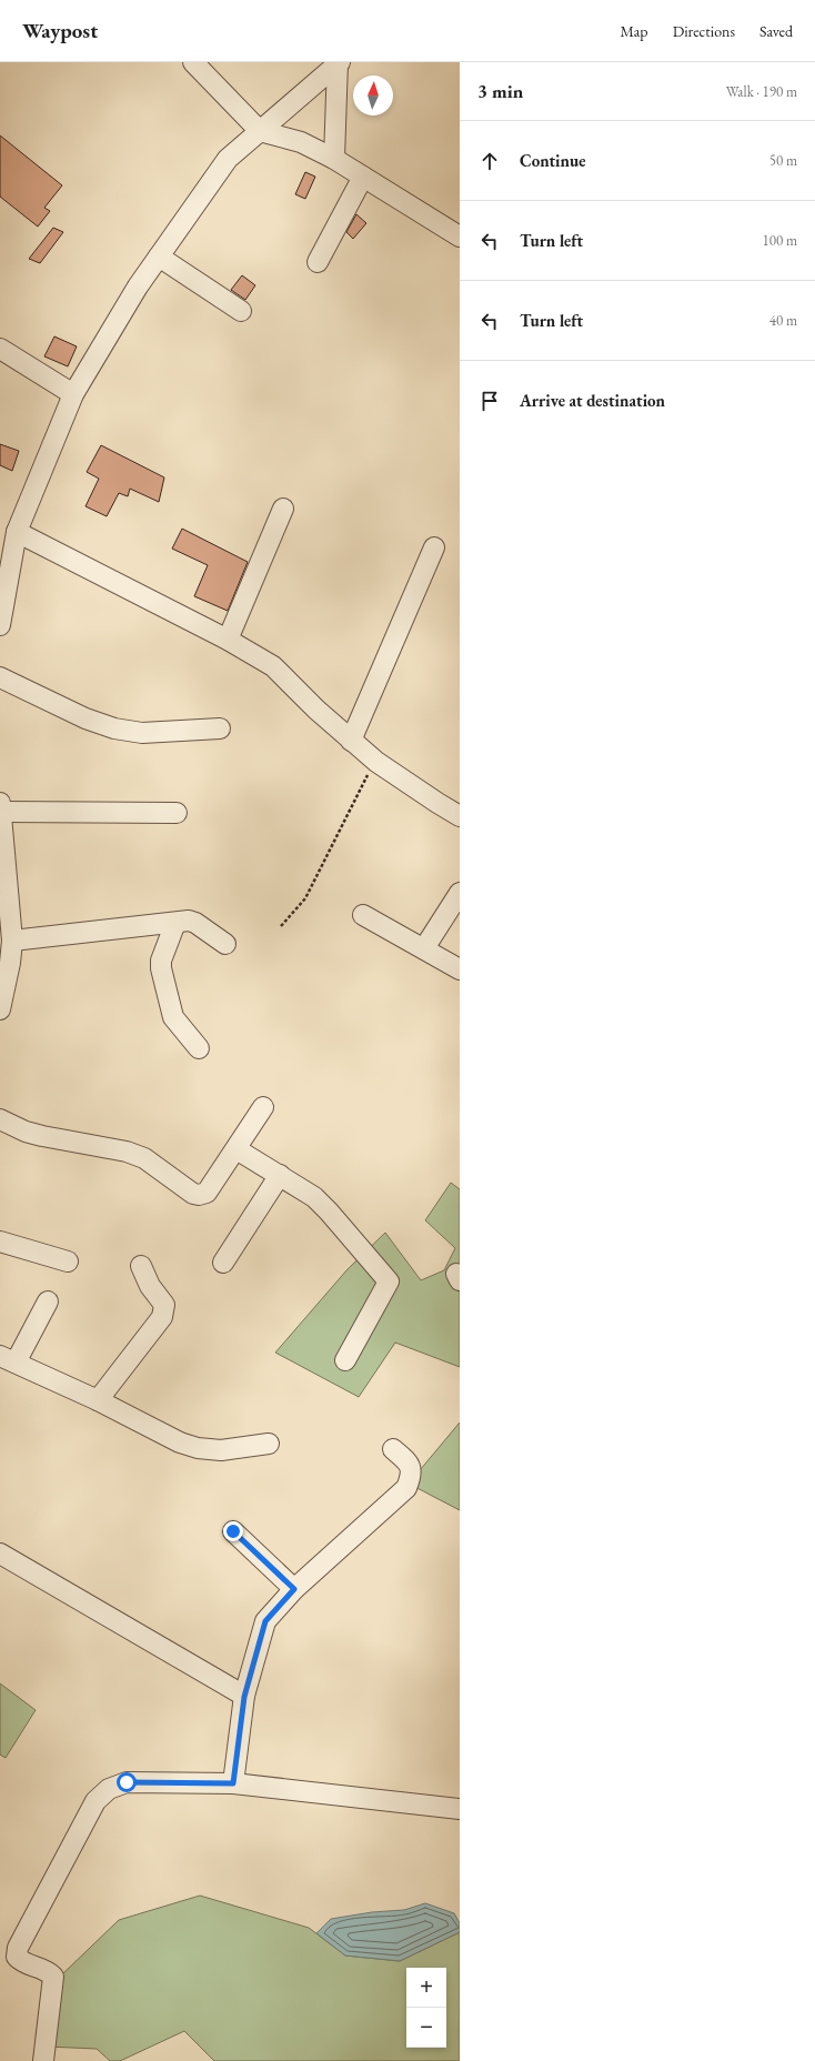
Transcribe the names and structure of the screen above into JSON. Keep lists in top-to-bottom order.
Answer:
{
  "north": "top",
  "page": {
    "header": "Waypost",
    "nav": ["Map", "Directions", "Saved"],
    "heading": ["3 min", "Walk · 190 m"],
    "list": [
      ["Continue", "50 m"],
      ["Turn left", "100 m"],
      ["Turn left", "40 m"],
      "Arrive at destination"
    ],
    "map_buttons": ["+", "−"]
  }
}
